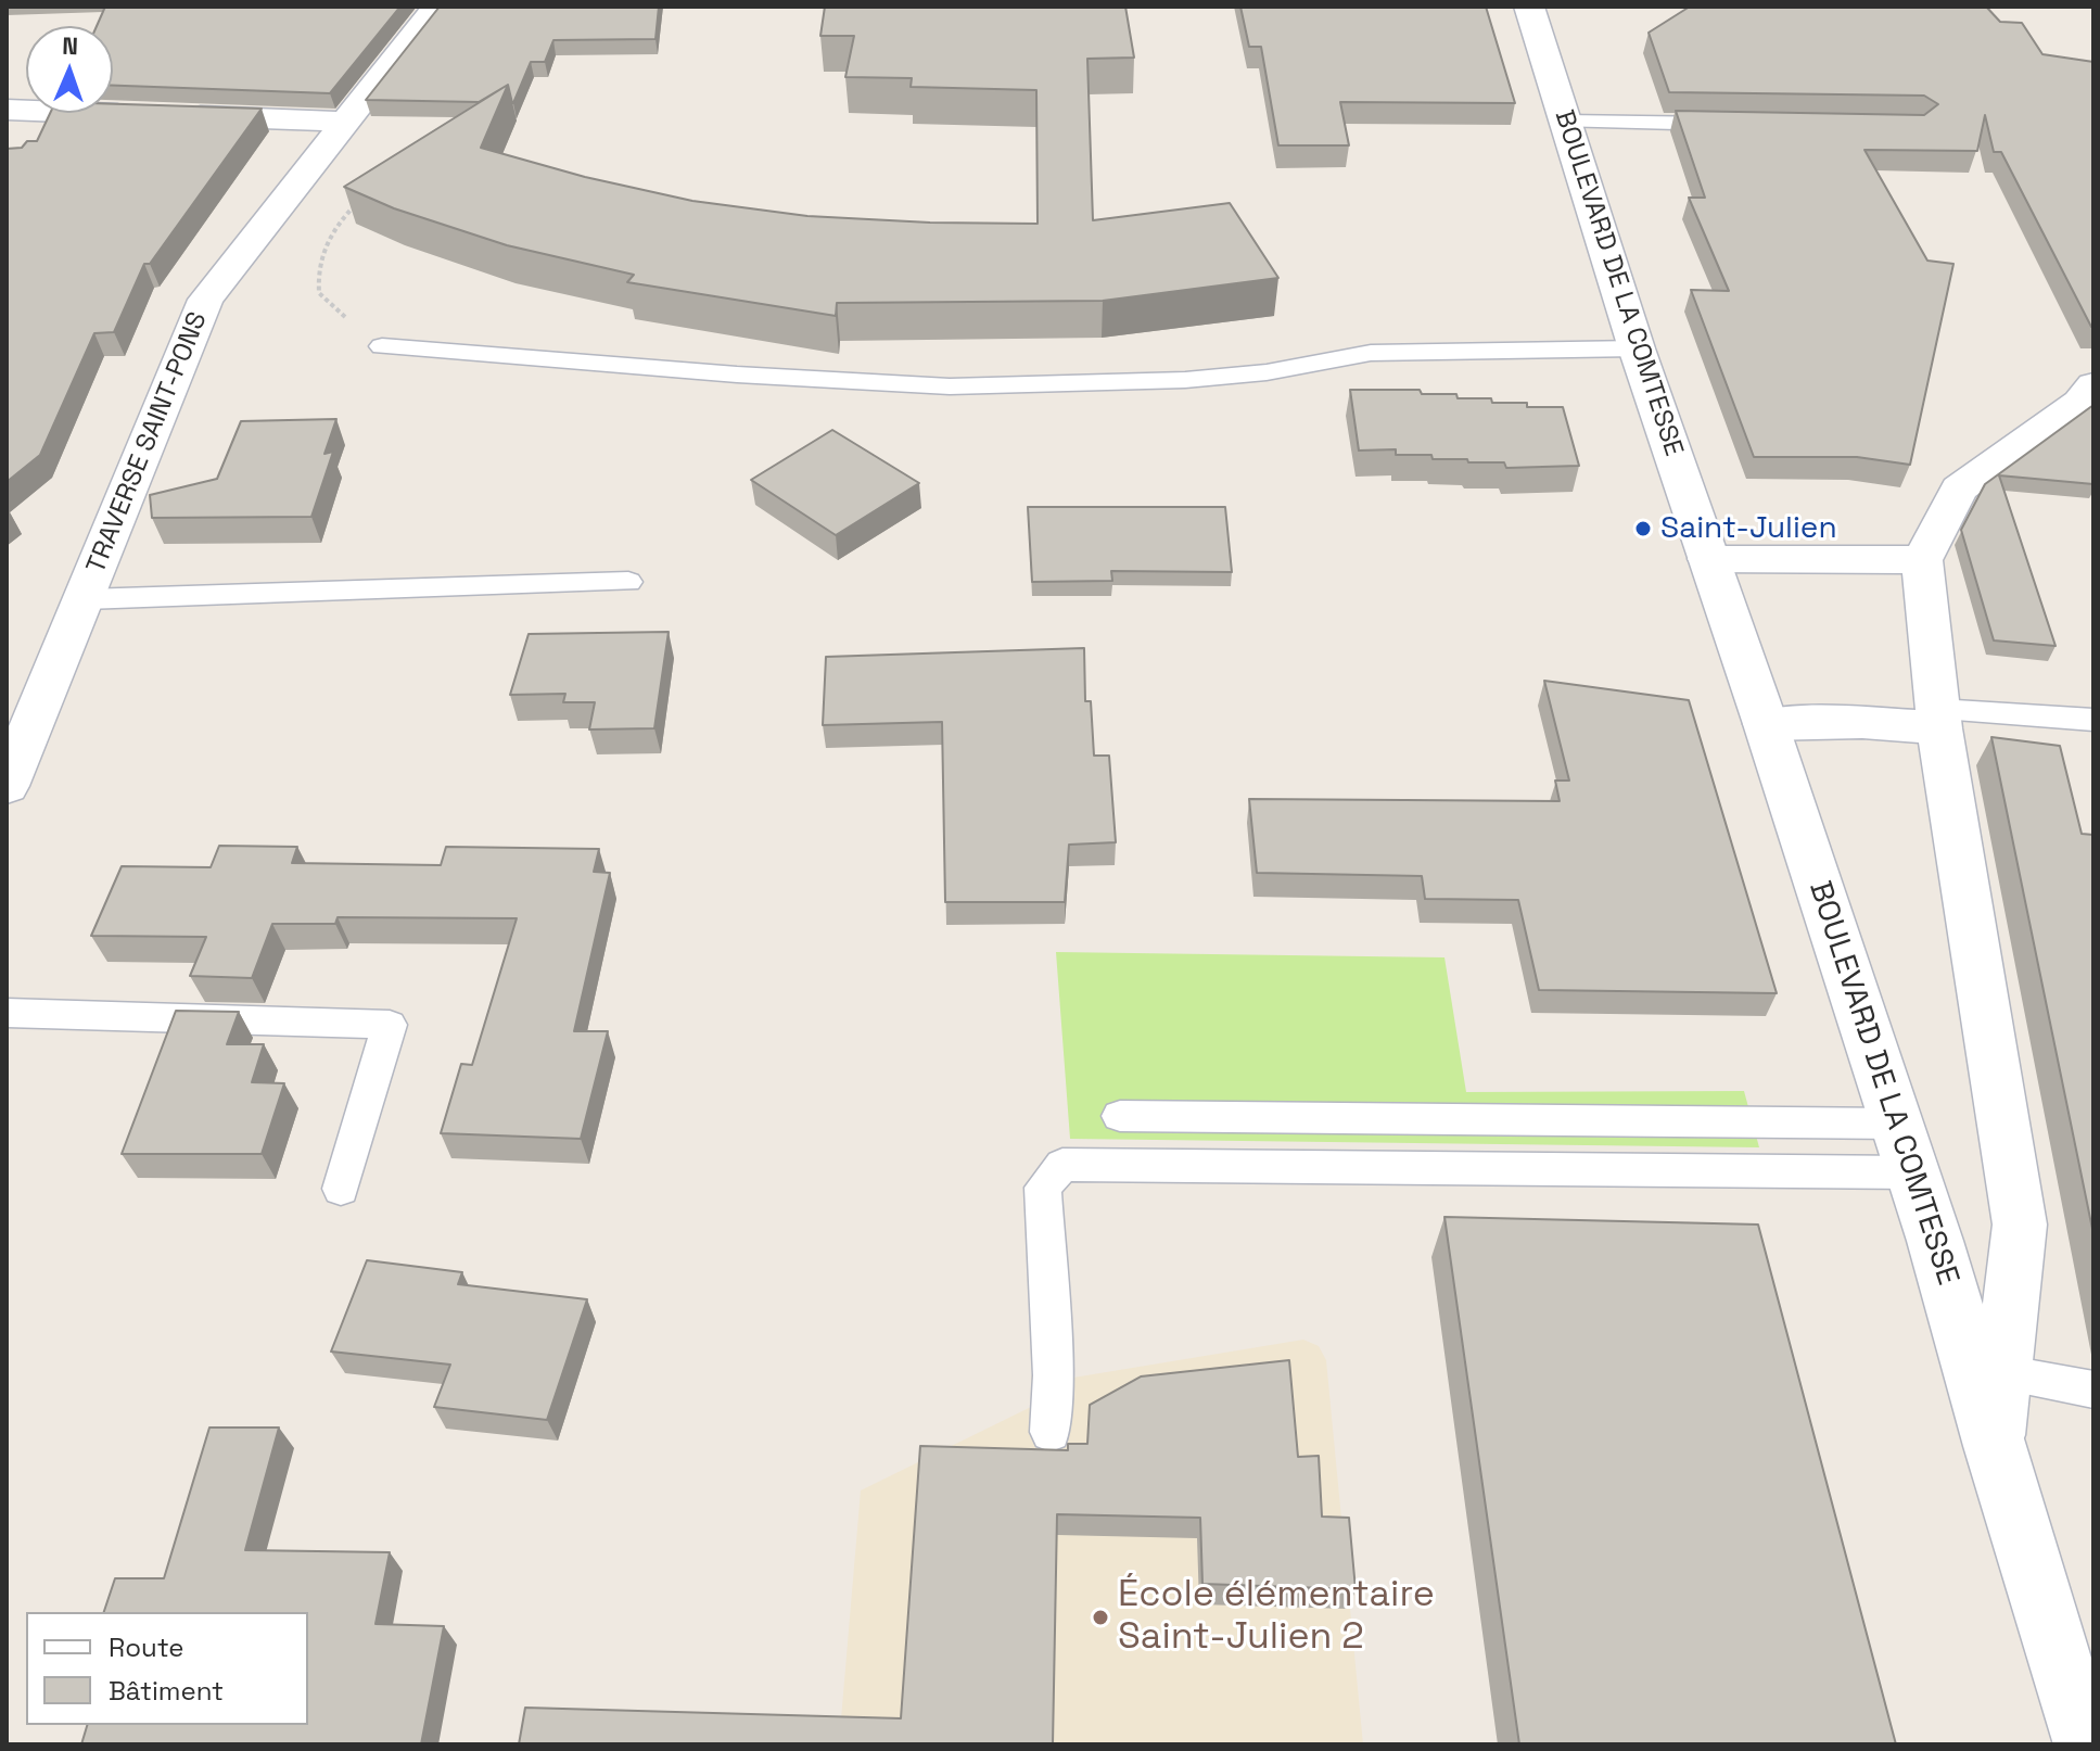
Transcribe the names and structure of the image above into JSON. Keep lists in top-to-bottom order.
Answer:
{
  "streets": {
    "street": ["BOULEVARD DE LA COMTESSE", "TRAVERSE SAINT-PONS"]
  },
  "places": ["Saint-Julien", "École élémentaire Saint-Julien 2"],
  "legend": ["Route", "Bâtiment"],
  "north": "top"
}
